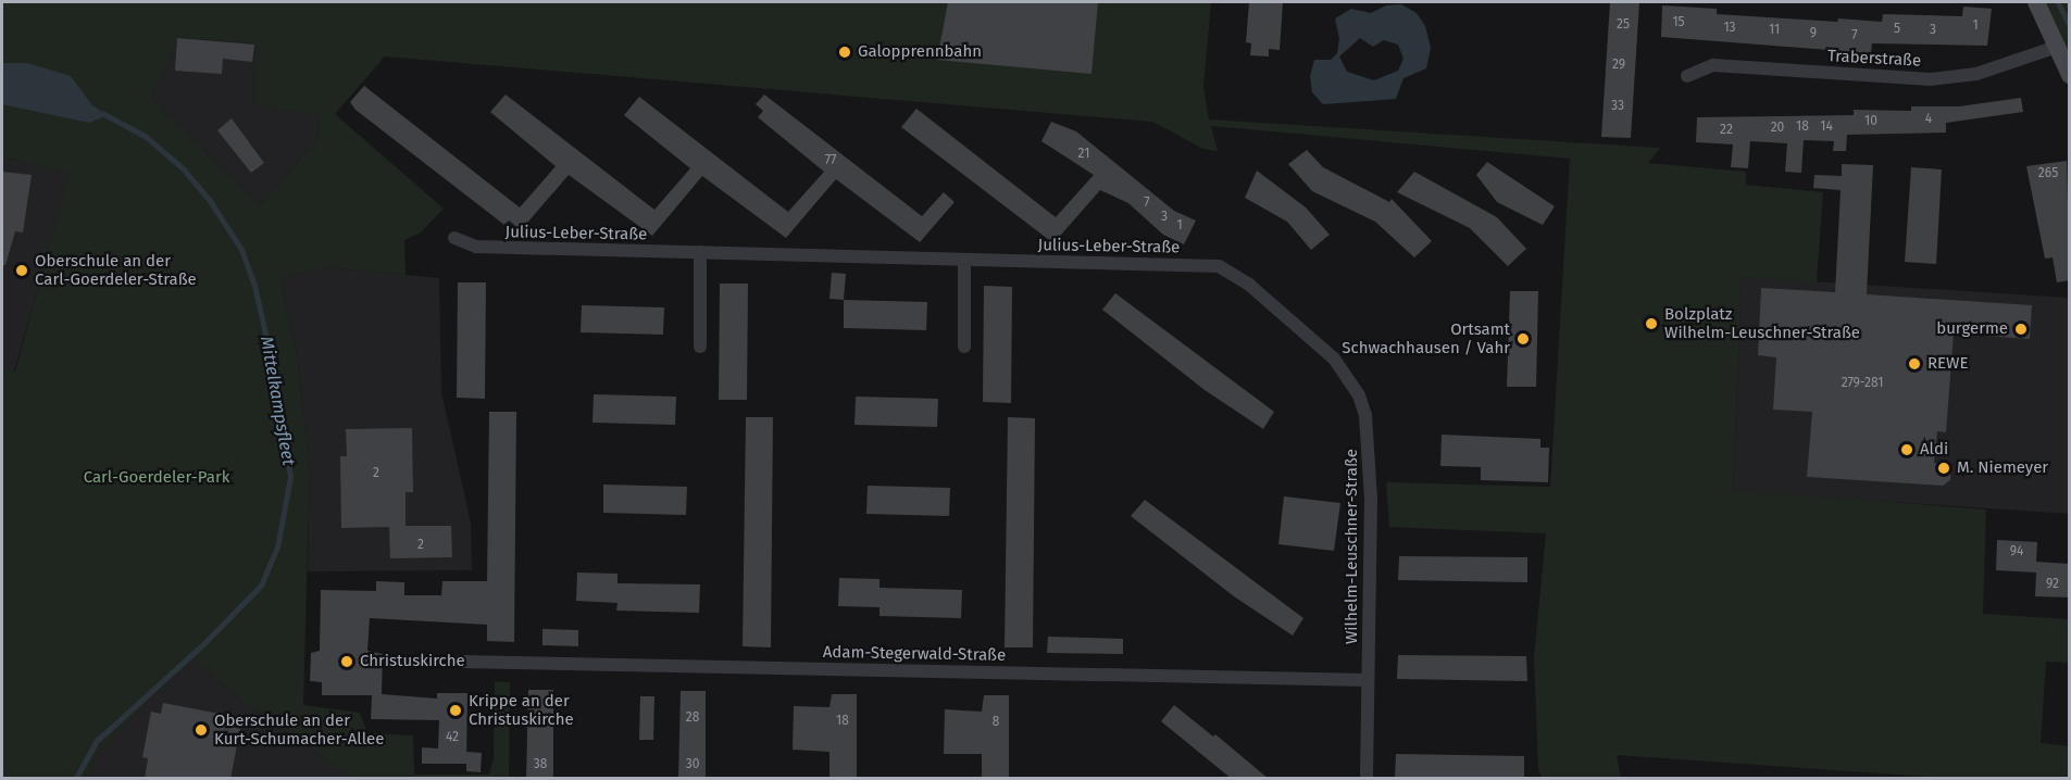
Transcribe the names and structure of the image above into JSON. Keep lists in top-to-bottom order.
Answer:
{
  "streets": {
    "street": [
      "Traberstraße",
      "Julius-Leber-Straße",
      "Wilhelm-Leuschner-Straße",
      "Adam-Stegerwald-Straße"
    ]
  },
  "crossings": [
    ["Julius-Leber-Straße", "Wilhelm-Leuschner-Straße"],
    ["Wilhelm-Leuschner-Straße", "Adam-Stegerwald-Straße"]
  ],
  "water": ["Mittelkampsfleet"],
  "parks": ["Carl-Goerdeler-Park"],
  "places": [
    "Galopprennbahn",
    "Oberschule an der Carl-Goerdeler-Straße",
    "Bolzplatz Wilhelm-Leuschner-Straße",
    "burgerme",
    "Ortsamt Schwachhausen / Vahr",
    "REWE",
    "Aldi",
    "M. Niemeyer",
    "Christuskirche",
    "Krippe an der Christuskirche",
    "Oberschule an der Kurt-Schumacher-Allee"
  ],
  "house_numbers": [
    "15",
    "25",
    "1",
    "13",
    "5",
    "11",
    "3",
    "9",
    "7",
    "29",
    "33",
    "4",
    "10",
    "18",
    "14",
    "20",
    "22",
    "21",
    "77",
    "265",
    "7",
    "3",
    "1",
    "279-281",
    "2",
    "2",
    "94",
    "92",
    "28",
    "18",
    "8",
    "42",
    "38",
    "30"
  ]
}
